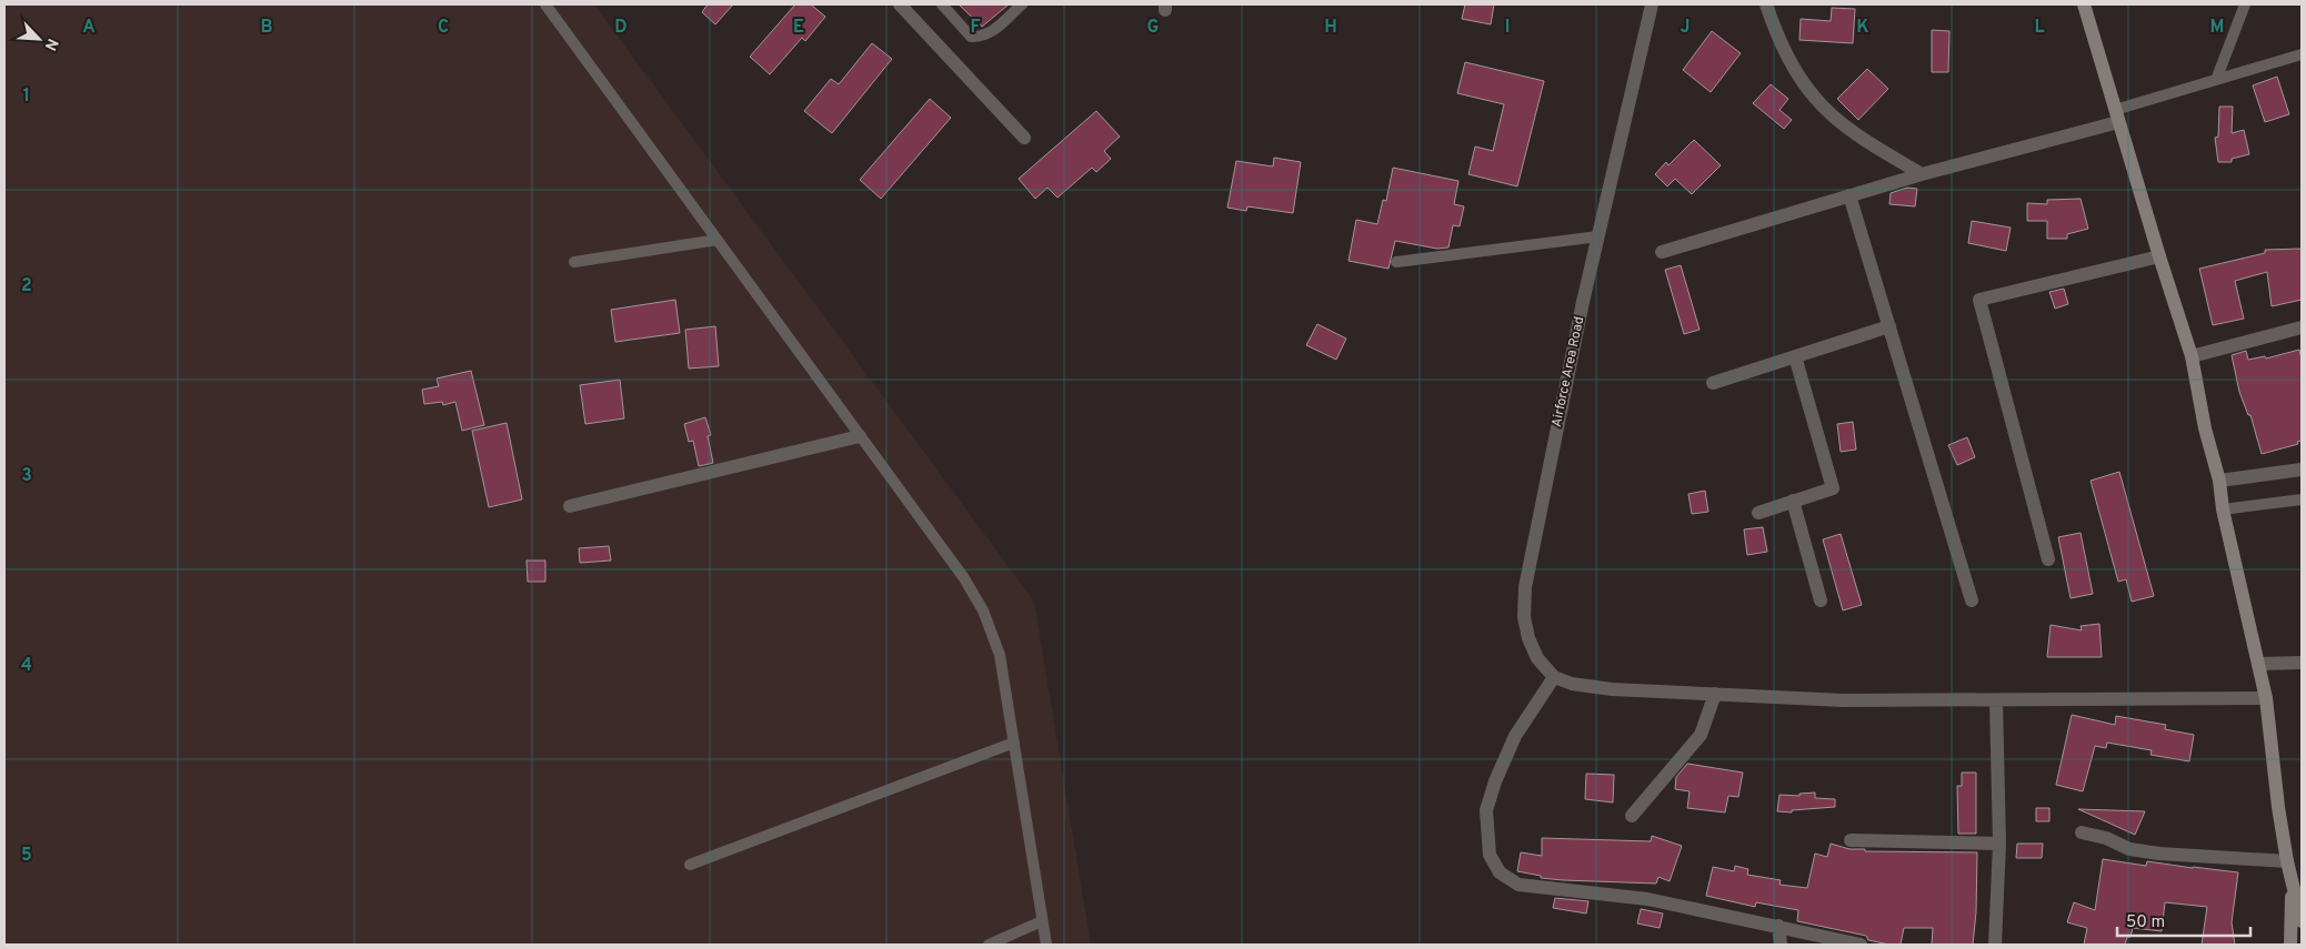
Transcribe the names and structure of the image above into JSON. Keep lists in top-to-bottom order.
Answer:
{
  "streets": {
    "street": ["Airforce Area Road"]
  },
  "scale_bar": "50 m",
  "north": "bottom right",
  "grid": {
    "columns": [
      "A",
      "B",
      "C",
      "D",
      "E",
      "F",
      "G",
      "H",
      "I",
      "J",
      "K",
      "L",
      "M"
    ],
    "rows": [
      "1",
      "2",
      "3",
      "4",
      "5"
    ]
  }
}
